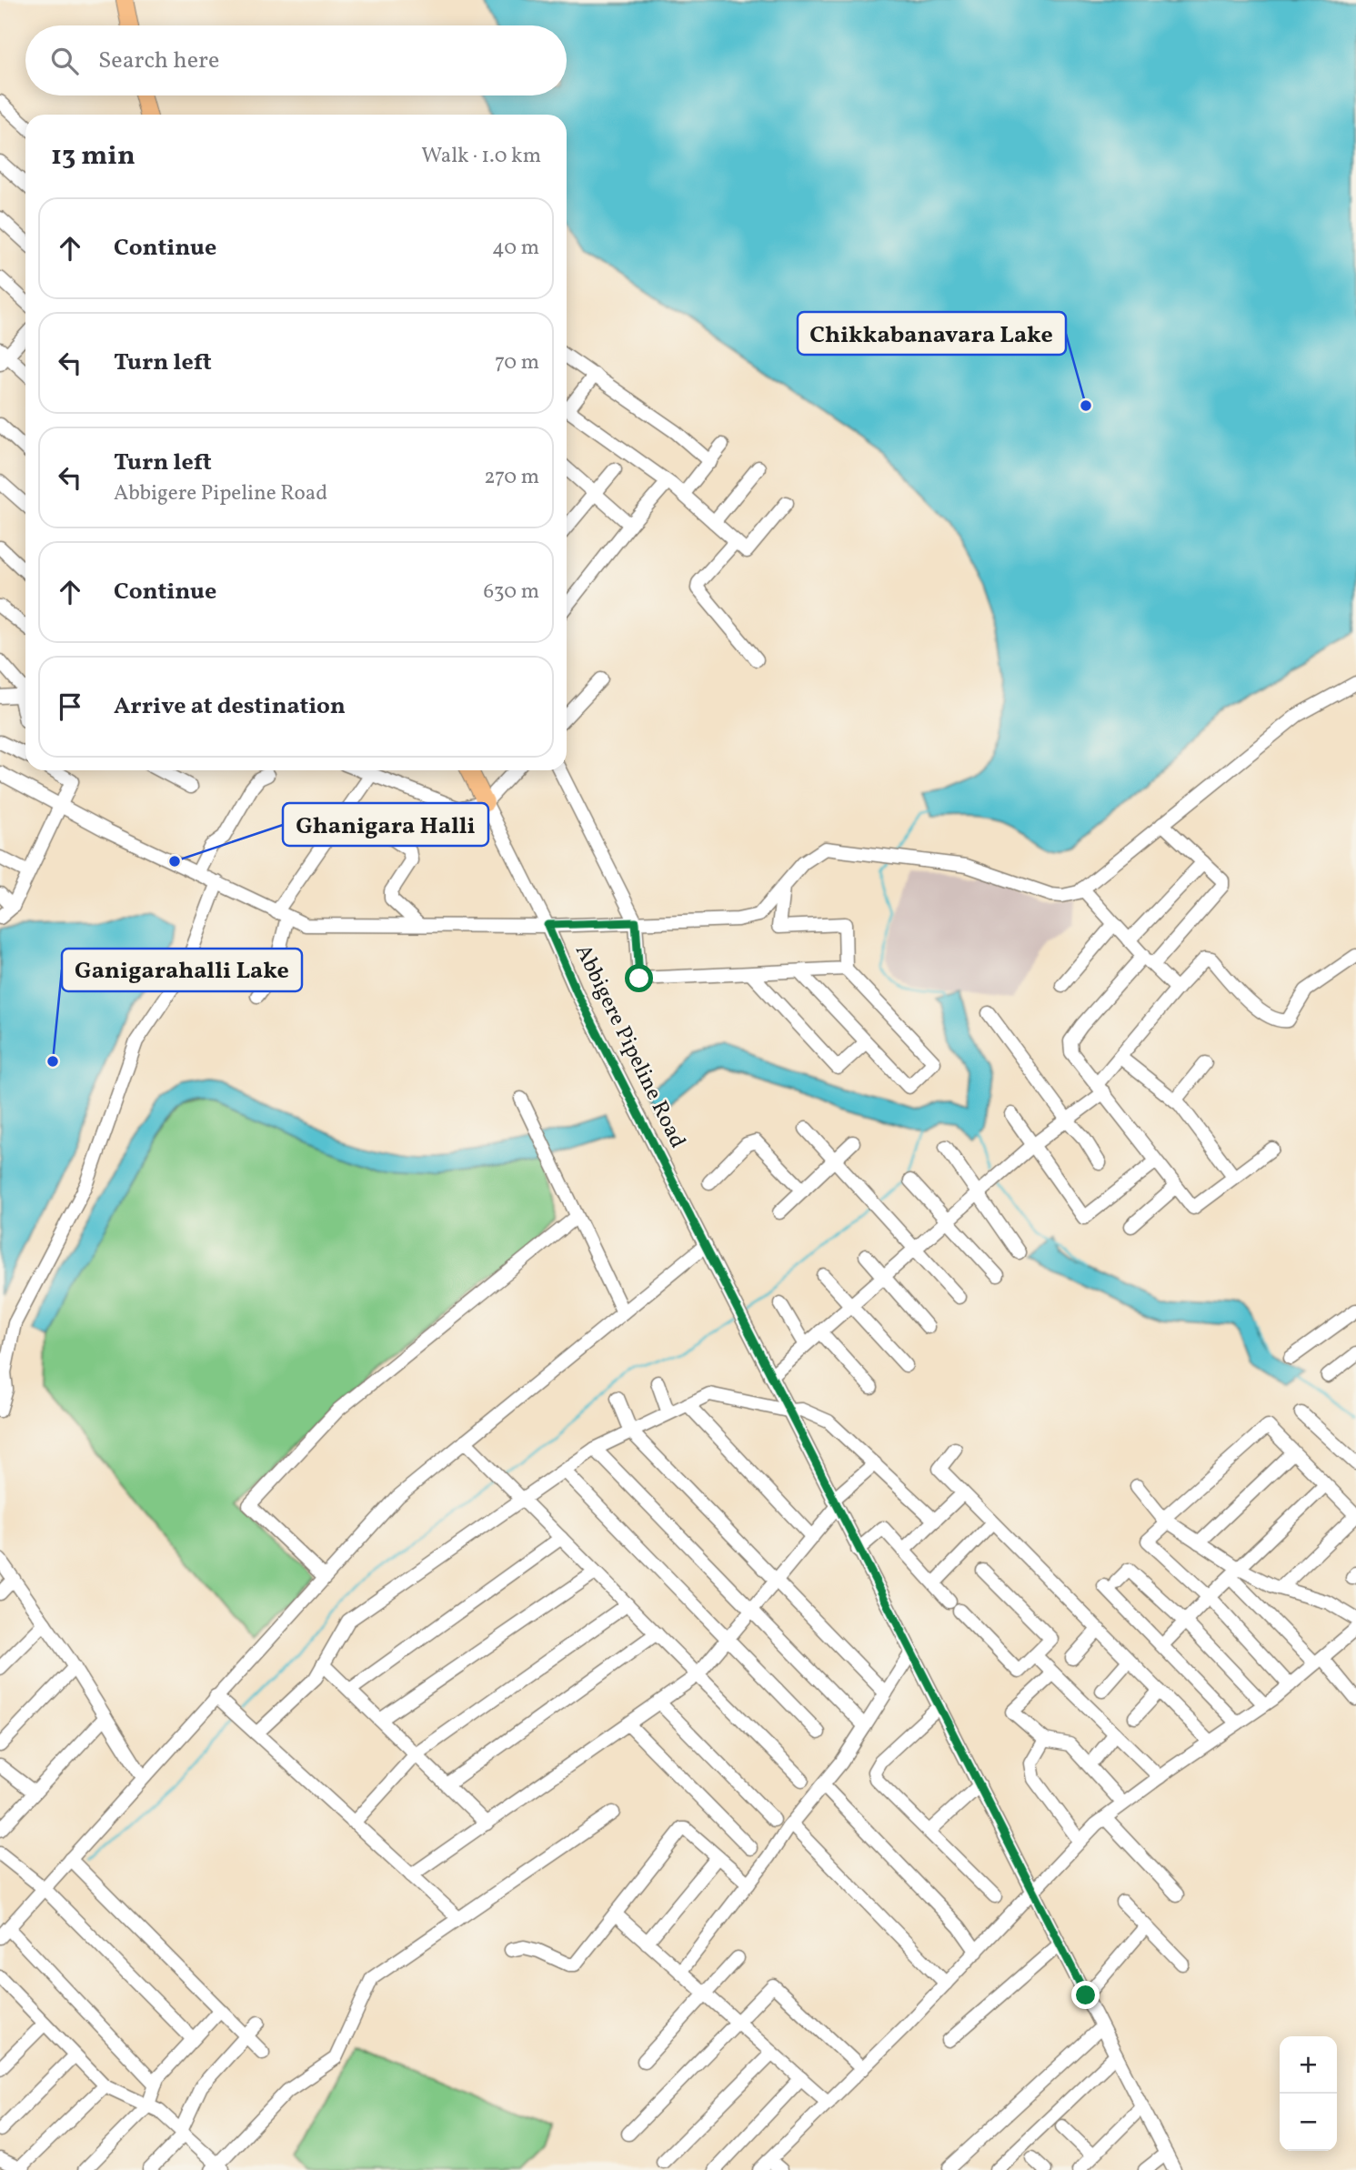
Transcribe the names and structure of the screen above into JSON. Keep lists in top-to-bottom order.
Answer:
{
  "streets": {
    "main road": ["Abbigere Pipeline Road"]
  },
  "places": ["Chikkabanavara Lake", "Ghanigara Halli", "Ganigarahalli Lake"],
  "page": {
    "search": "Search here",
    "heading": ["13 min", "Walk · 1.0 km"],
    "list": [
      ["Continue", "40 m"],
      ["Turn left", "70 m"],
      ["Turn left", "Abbigere Pipeline Road", "270 m"],
      ["Continue", "630 m"],
      "Arrive at destination"
    ],
    "map_buttons": ["+", "−"]
  }
}
